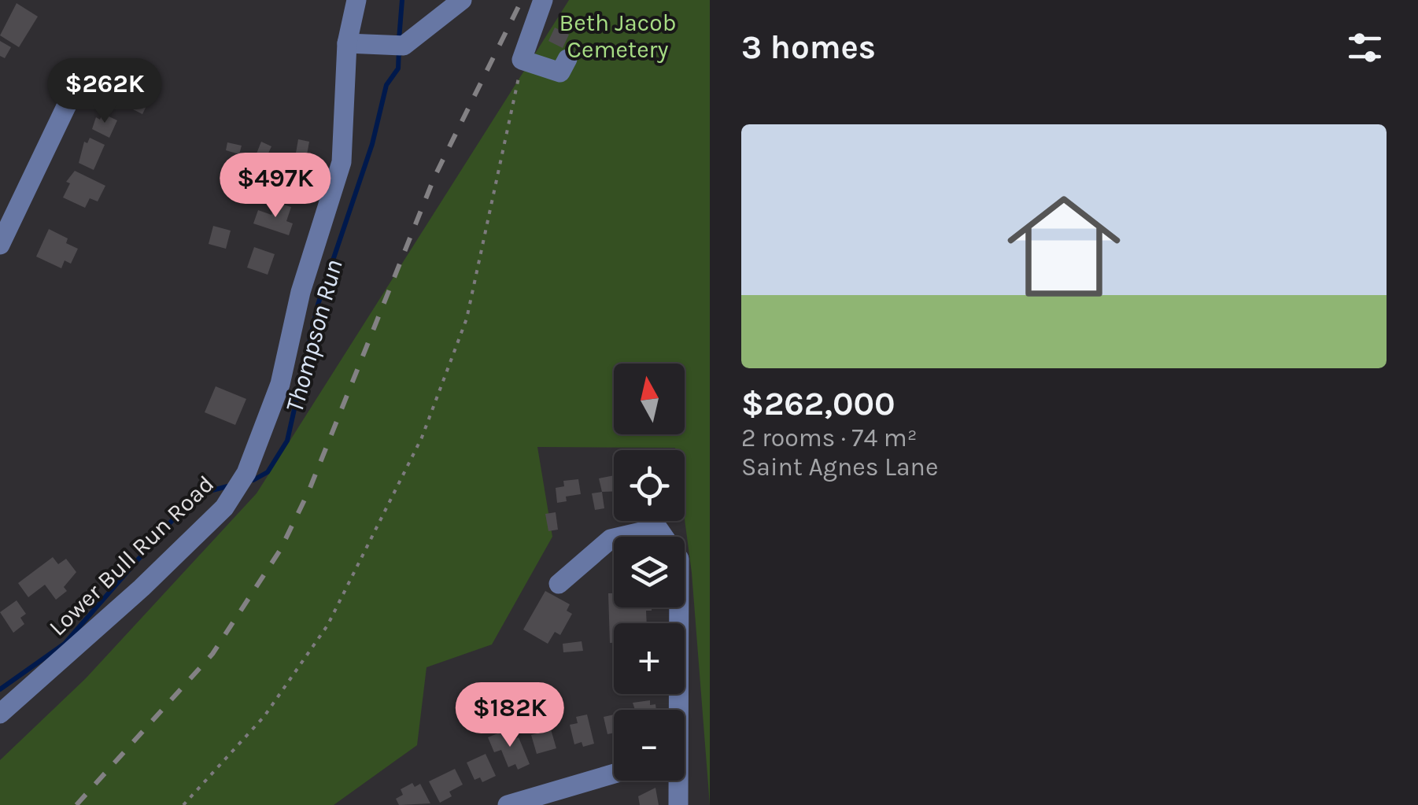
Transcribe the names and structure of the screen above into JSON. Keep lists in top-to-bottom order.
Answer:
{
  "streets": {
    "street": ["Lower Bull Run Road"]
  },
  "water": ["Thompson Run"],
  "parks": ["Beth Jacob Cemetery"],
  "north": "top",
  "page": {
    "heading": "3 homes",
    "price": ["$262K", "$497K", "$182K"],
    "list": [
      {
        "name": "$262,000",
        "note": "2 rooms · 74 m² · Saint Agnes Lane"
      }
    ],
    "map_buttons": ["+", "−"]
  }
}
